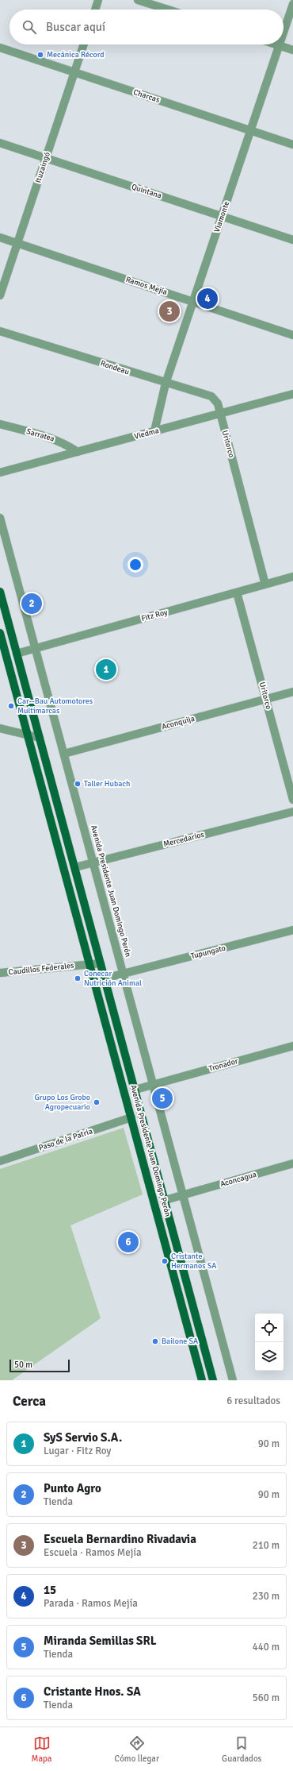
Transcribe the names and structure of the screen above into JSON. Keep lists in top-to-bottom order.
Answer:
{
  "streets": {
    "main road": ["Avenida Presidente Juan Domingo Perón"],
    "street": [
      "Charcas",
      "Ituzaingó",
      "Quintana",
      "Viamonte",
      "Ramos Mejía",
      "Rondeau",
      "Viedma",
      "Sarratea",
      "Uritorco",
      "Fitz Roy",
      "Aconquija",
      "Mercedarios",
      "Tupungato",
      "Caudillos Federales",
      "Tronador",
      "Paso de la Patria",
      "Aconcagua"
    ]
  },
  "crossings": [
    ["Charcas", "Ituzaingó"],
    ["Charcas", "Viamonte"],
    ["Ituzaingó", "Quintana"],
    ["Ituzaingó", "Ramos Mejía"],
    ["Quintana", "Viamonte"],
    ["Viamonte", "Ramos Mejía"],
    ["Viamonte", "Rondeau"],
    ["Viamonte", "Viedma"],
    ["Rondeau", "Viedma"],
    ["Rondeau", "Uritorco"],
    ["Viedma", "Sarratea"],
    ["Viedma", "Uritorco"],
    ["Uritorco", "Fitz Roy"],
    ["Uritorco", "Aconquija"],
    ["Fitz Roy", "Avenida Presidente Juan Domingo Perón"],
    ["Aconquija", "Avenida Presidente Juan Domingo Perón"],
    ["Mercedarios", "Avenida Presidente Juan Domingo Perón"],
    ["Avenida Presidente Juan Domingo Perón", "Tupungato"],
    ["Avenida Presidente Juan Domingo Perón", "Caudillos Federales"],
    ["Avenida Presidente Juan Domingo Perón", "Tronador"],
    ["Avenida Presidente Juan Domingo Perón", "Paso de la Patria"],
    ["Avenida Presidente Juan Domingo Perón", "Aconcagua"]
  ],
  "places": [
    "Mecánica Récord",
    "Car--Bau Automotores Multimarcas",
    "Taller Hubach",
    "Conecar Nutrición Animal",
    "Grupo Los Grobo Agropecuario",
    "Cristante Hermanos SA",
    "Bailone SA"
  ],
  "scale_bar": "50 m",
  "page": {
    "search": "Buscar aquí",
    "pins": [
      "4",
      "3",
      "2",
      "1",
      "5",
      "6"
    ],
    "scale": "50 m",
    "heading": ["Cerca", "6 resultados"],
    "list": [
      {
        "mark": "1",
        "name": "SyS Servio S.A.",
        "note": "Lugar · Fitz Roy",
        "value": "90 m"
      },
      {
        "mark": "2",
        "name": "Punto Agro",
        "note": "Tienda",
        "value": "90 m"
      },
      {
        "mark": "3",
        "name": "Escuela Bernardino Rivadavia",
        "note": "Escuela · Ramos Mejía",
        "value": "210 m"
      },
      {
        "mark": "4",
        "name": "15",
        "note": "Parada · Ramos Mejía",
        "value": "230 m"
      },
      {
        "mark": "5",
        "name": "Miranda Semillas SRL",
        "note": "Tienda",
        "value": "440 m"
      },
      {
        "mark": "6",
        "name": "Cristante Hnos. SA",
        "note": "Tienda",
        "value": "560 m"
      }
    ],
    "nav": ["Mapa", "Cómo llegar", "Guardados"]
  }
}
